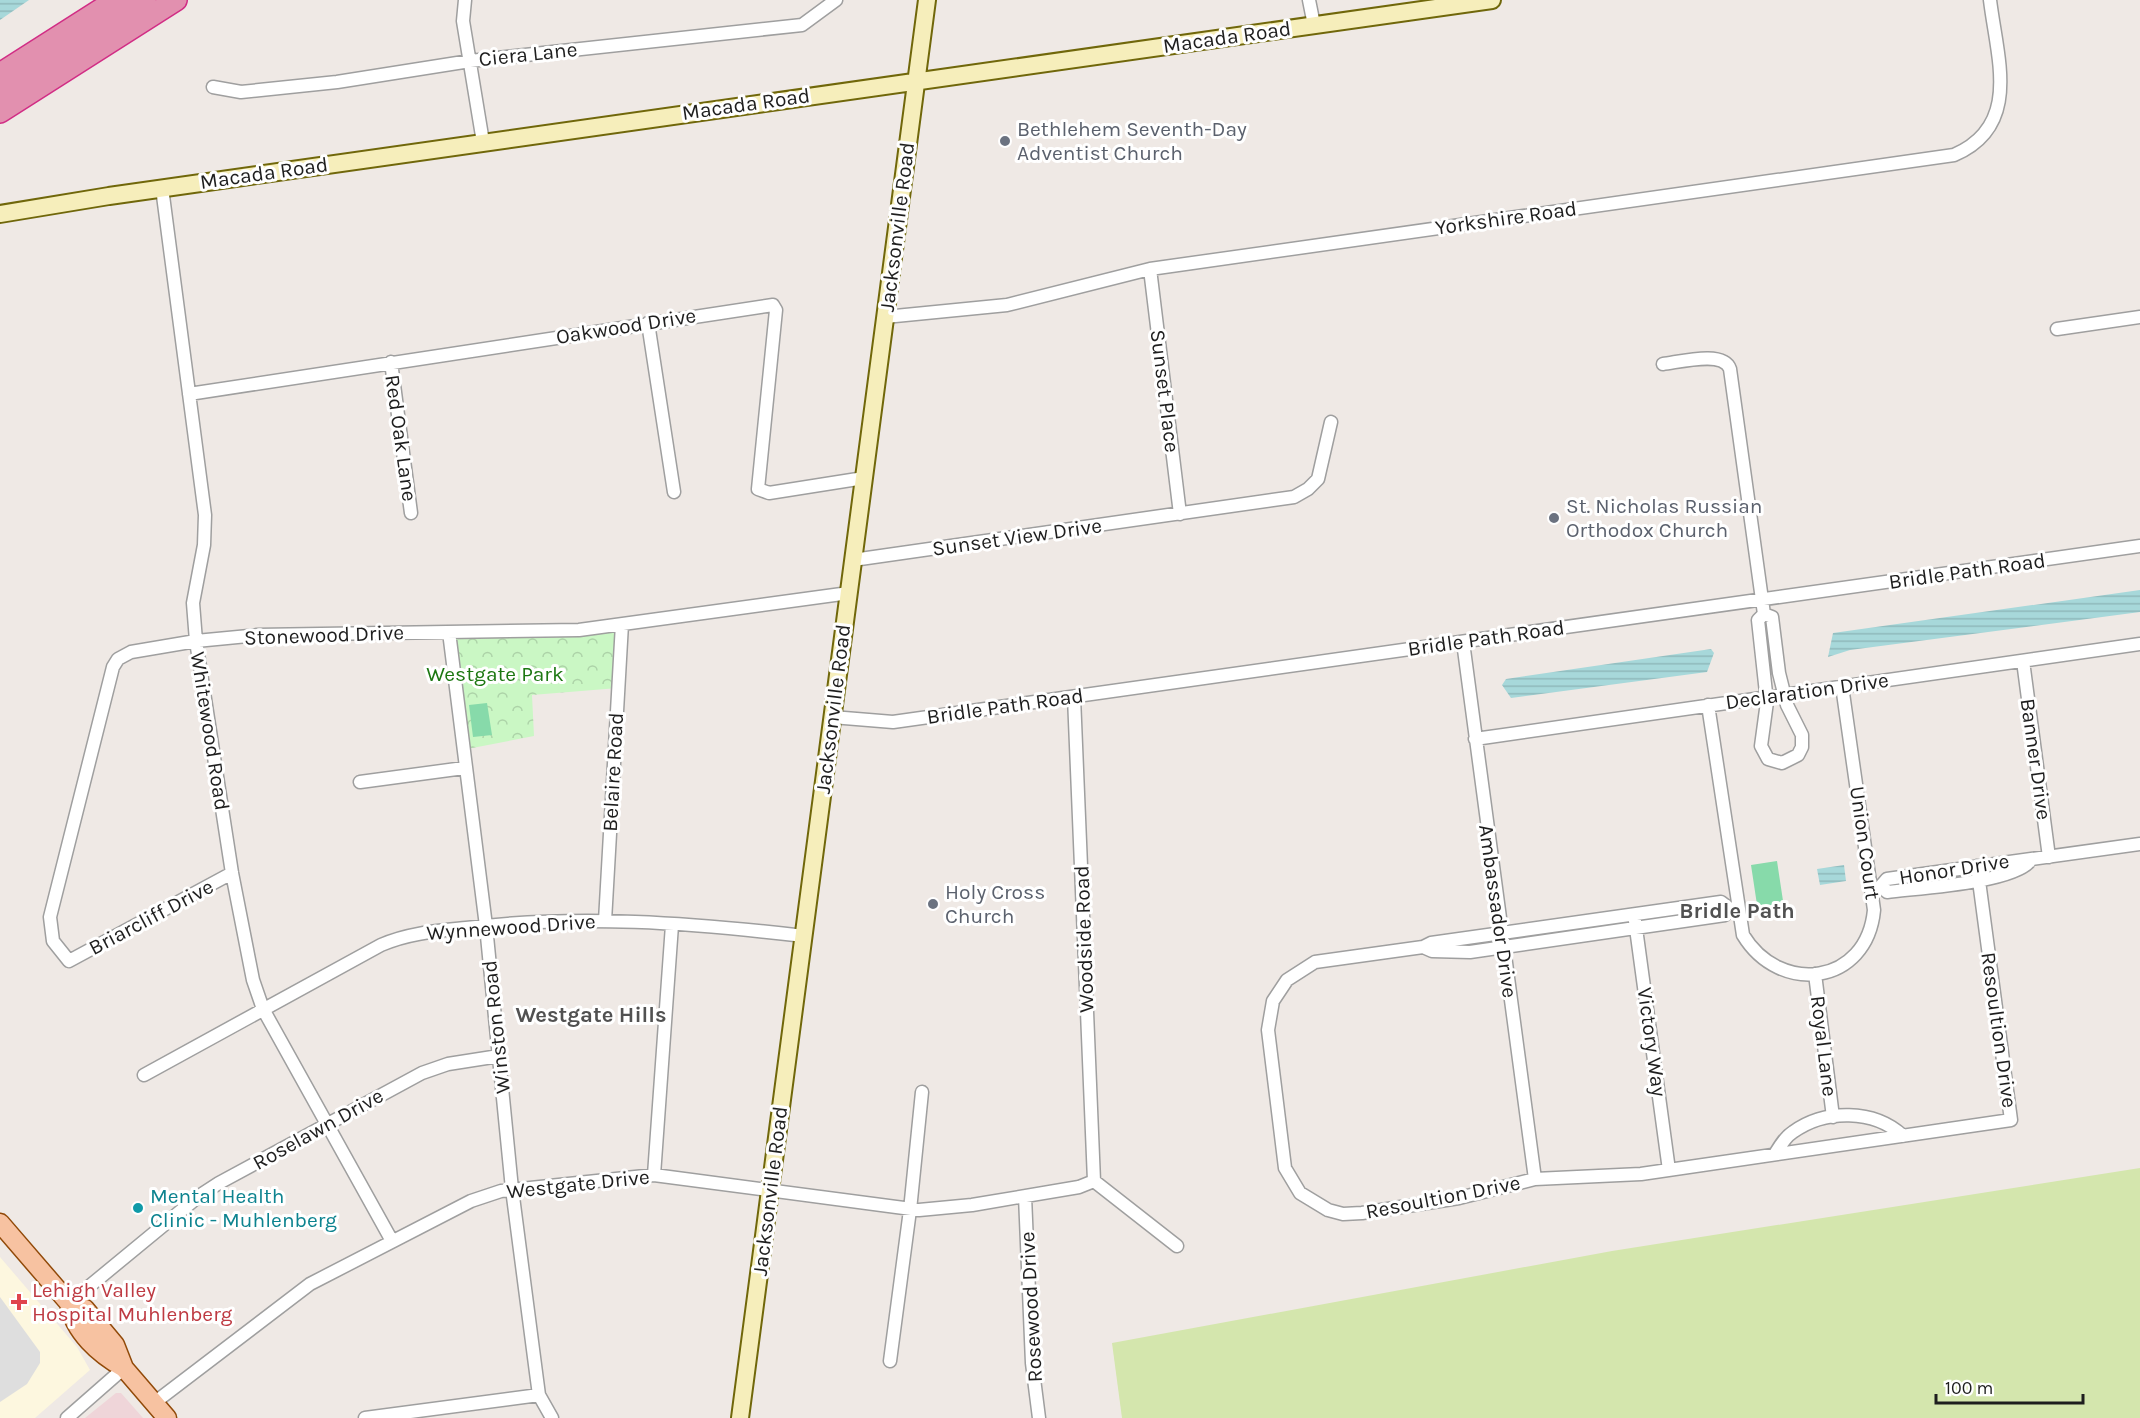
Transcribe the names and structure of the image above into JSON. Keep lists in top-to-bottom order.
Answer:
{
  "streets": {
    "street": [
      "Macada Road",
      "Ciera Lane",
      "Yorkshire Road",
      "Jacksonville Road",
      "Oakwood Drive",
      "Sunset Place",
      "Red Oak Lane",
      "Sunset View Drive",
      "Bridle Path Road",
      "Stonewood Drive",
      "Declaration Drive",
      "Whitewood Road",
      "Banner Drive",
      "Belaire Road",
      "Union Court",
      "Honor Drive",
      "Ambassador Drive",
      "Briarcliff Drive",
      "Wynnewood Drive",
      "Woodside Road",
      "Winston Road",
      "Resoultion Drive",
      "Victory Way",
      "Royal Lane",
      "Roselawn Drive",
      "Westgate Drive",
      "Rosewood Drive"
    ]
  },
  "crossings": [
    ["Macada Road", "Jacksonville Road"],
    ["Macada Road", "Whitewood Road"],
    ["Yorkshire Road", "Jacksonville Road"],
    ["Yorkshire Road", "Sunset Place"],
    ["Jacksonville Road", "Oakwood Drive"],
    ["Jacksonville Road", "Sunset View Drive"],
    ["Jacksonville Road", "Bridle Path Road"],
    ["Jacksonville Road", "Stonewood Drive"],
    ["Jacksonville Road", "Wynnewood Drive"],
    ["Jacksonville Road", "Westgate Drive"],
    ["Oakwood Drive", "Red Oak Lane"],
    ["Oakwood Drive", "Whitewood Road"],
    ["Sunset Place", "Sunset View Drive"],
    ["Bridle Path Road", "Ambassador Drive"],
    ["Bridle Path Road", "Woodside Road"],
    ["Stonewood Drive", "Whitewood Road"],
    ["Stonewood Drive", "Belaire Road"],
    ["Stonewood Drive", "Briarcliff Drive"],
    ["Stonewood Drive", "Winston Road"],
    ["Declaration Drive", "Banner Drive"],
    ["Declaration Drive", "Union Court"],
    ["Declaration Drive", "Ambassador Drive"],
    ["Whitewood Road", "Briarcliff Drive"],
    ["Whitewood Road", "Wynnewood Drive"],
    ["Whitewood Road", "Roselawn Drive"],
    ["Whitewood Road", "Westgate Drive"],
    ["Banner Drive", "Honor Drive"],
    ["Belaire Road", "Wynnewood Drive"],
    ["Union Court", "Honor Drive"],
    ["Union Court", "Resoultion Drive"],
    ["Union Court", "Royal Lane"],
    ["Honor Drive", "Resoultion Drive"],
    ["Ambassador Drive", "Resoultion Drive"],
    ["Wynnewood Drive", "Winston Road"],
    ["Woodside Road", "Westgate Drive"],
    ["Winston Road", "Roselawn Drive"],
    ["Winston Road", "Westgate Drive"],
    ["Resoultion Drive", "Victory Way"],
    ["Westgate Drive", "Rosewood Drive"]
  ],
  "districts": ["Bridle Path", "Westgate Hills"],
  "parks": ["Westgate Park"],
  "places": {
    "other": [
      "Bethlehem Seventh-Day Adventist Church",
      "St. Nicholas Russian Orthodox Church",
      "Holy Cross Church",
      "Mental Health Clinic - Muhlenberg"
    ],
    "health": ["Lehigh Valley Hospital Muhlenberg"]
  },
  "scale_bar": "100 m"
}
